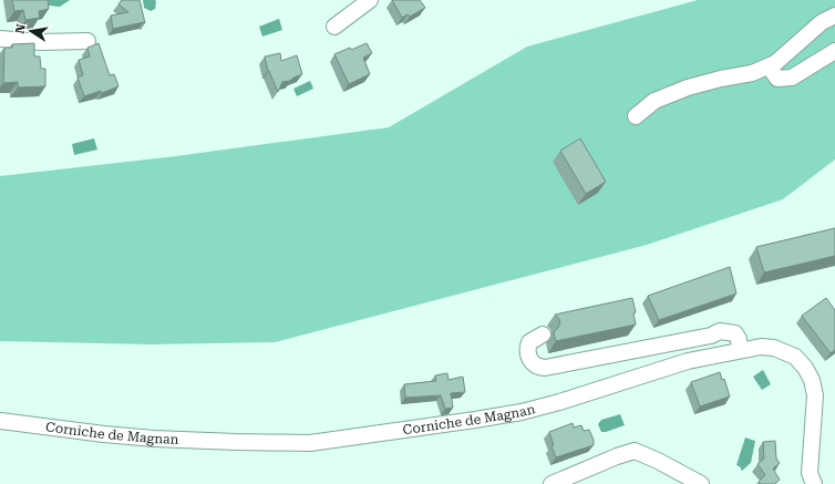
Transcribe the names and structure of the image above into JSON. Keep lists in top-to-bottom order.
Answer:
{
  "streets": {
    "street": ["Corniche de Magnan"]
  },
  "north": "left"
}
